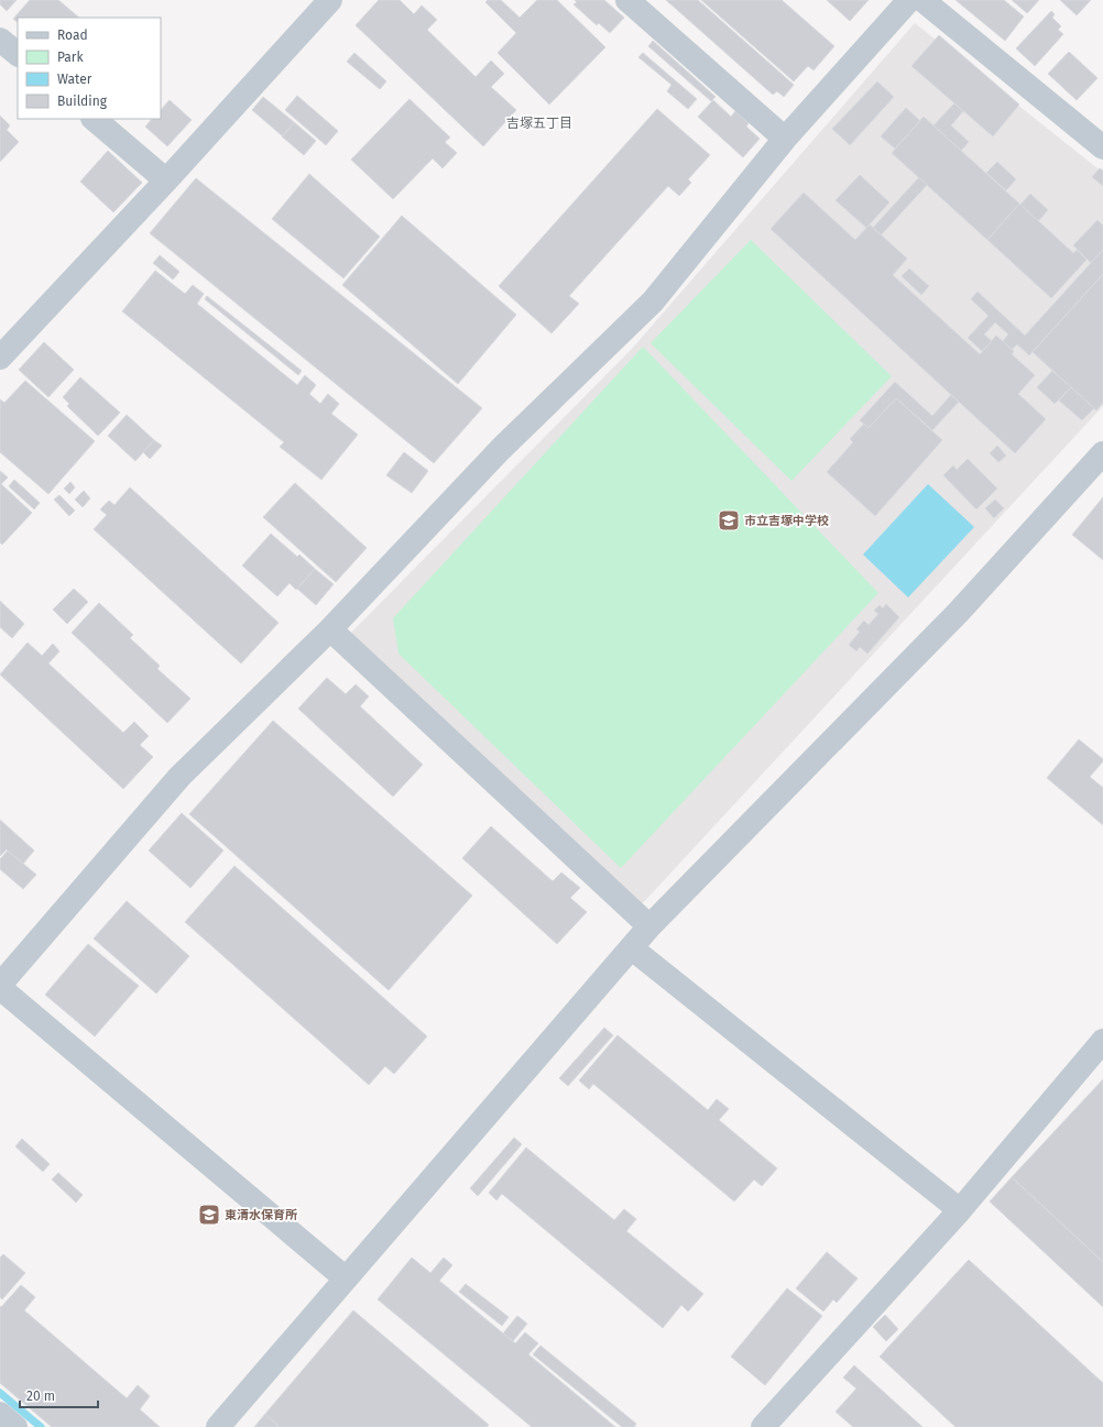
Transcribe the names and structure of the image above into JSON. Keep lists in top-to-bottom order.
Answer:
{
  "districts": ["吉塚五丁目"],
  "places": {
    "school or university": ["市立吉塚中学校", "東清水保育所"]
  },
  "legend": [
    "Road",
    "Park",
    "Water",
    "Building"
  ],
  "scale_bar": "20 m"
}
